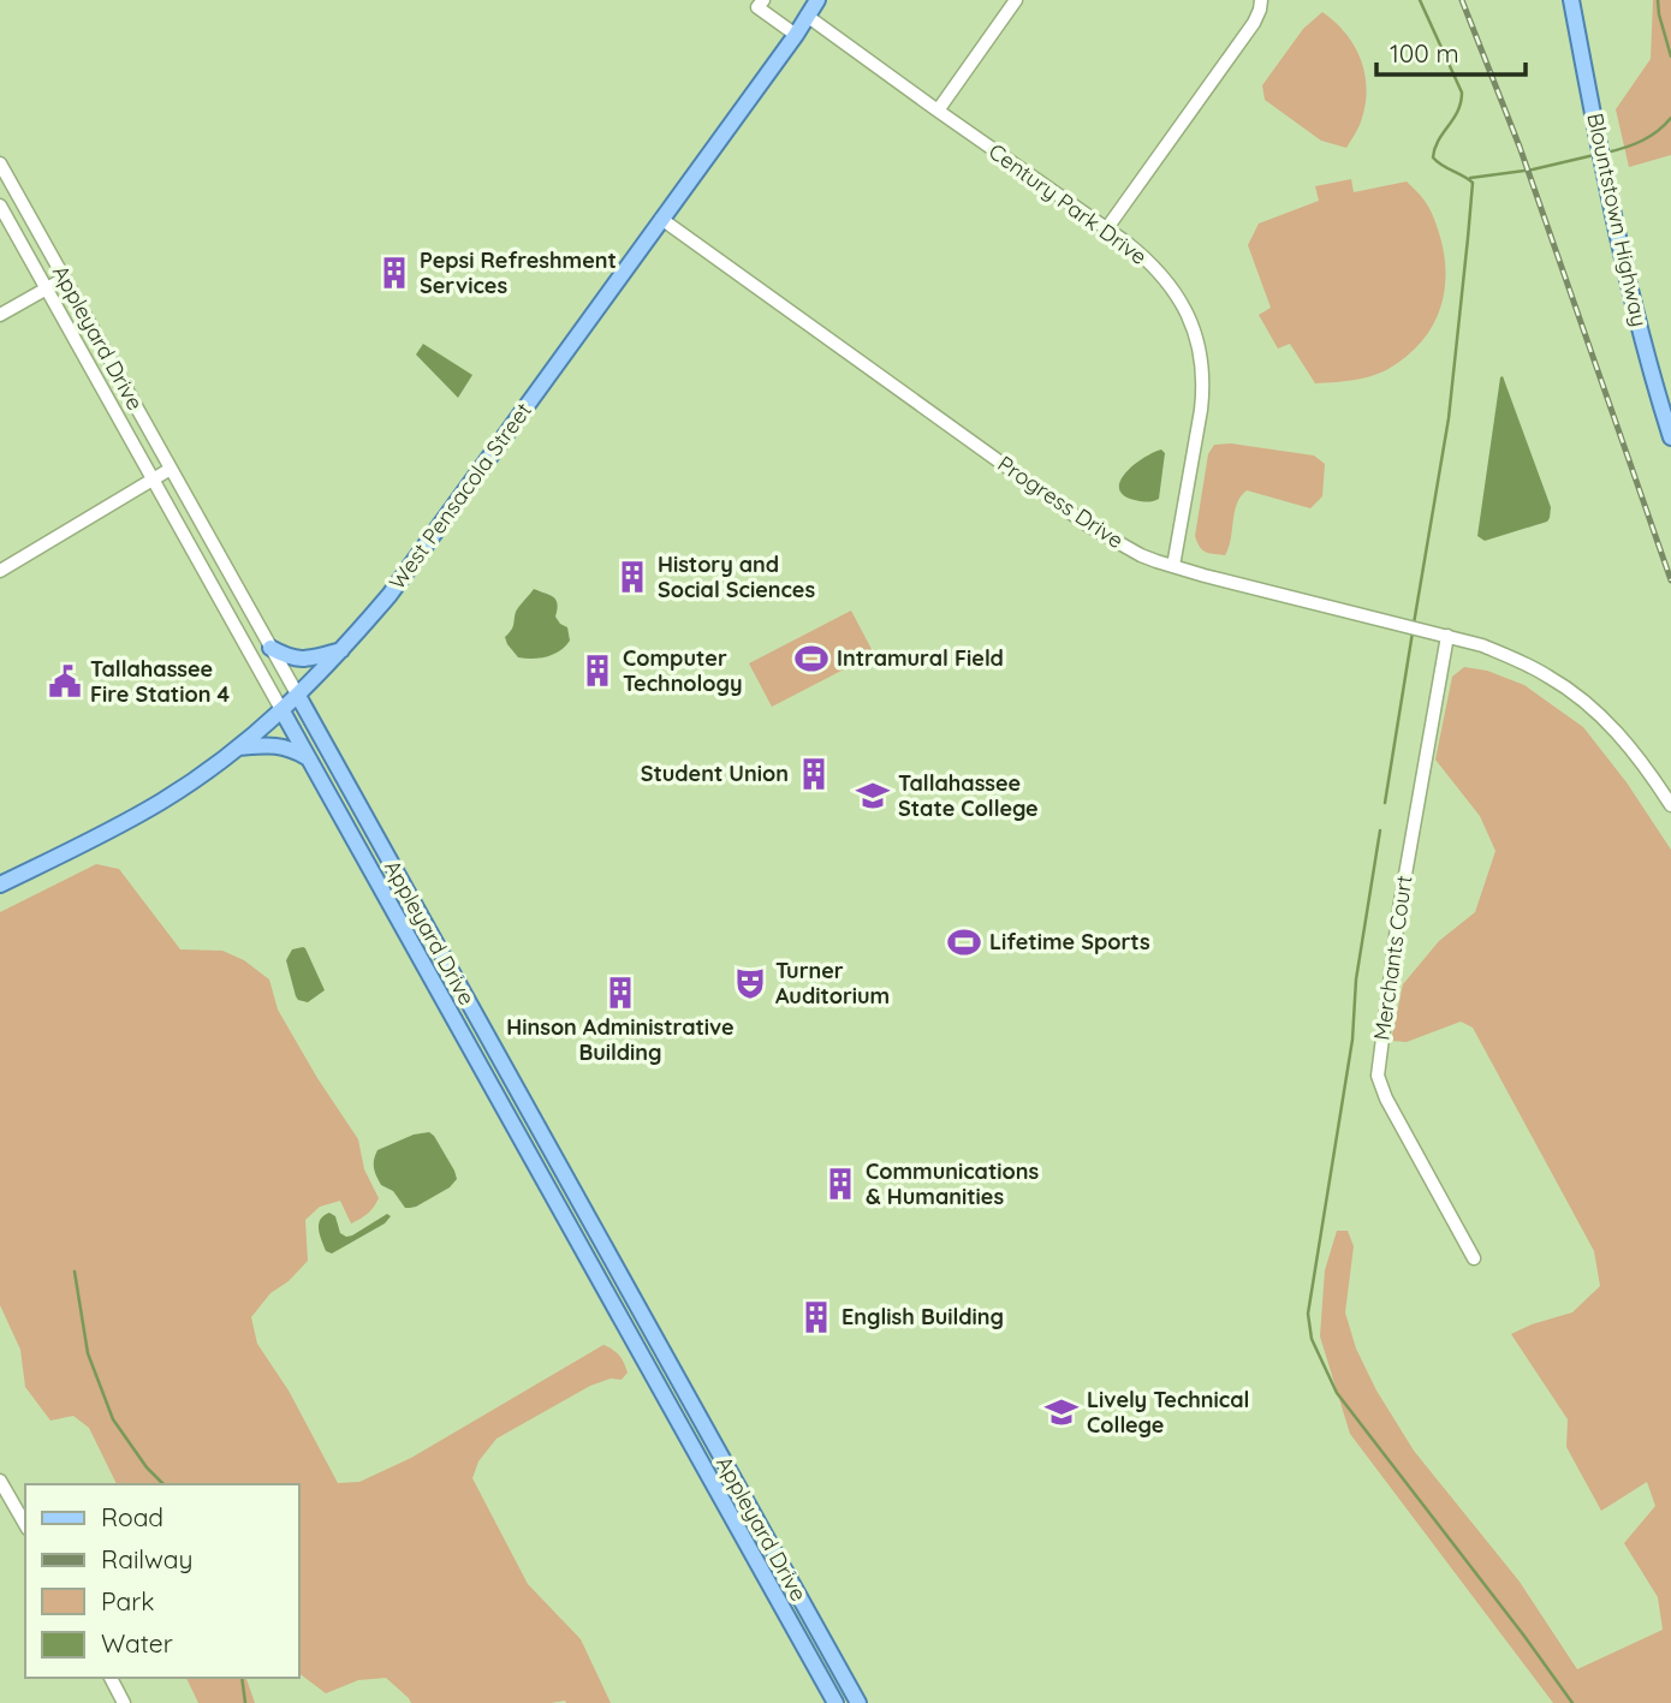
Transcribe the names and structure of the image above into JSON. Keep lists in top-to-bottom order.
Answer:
{
  "streets": {
    "main road": ["Blountstown Highway", "Appleyard Drive", "West Pensacola Street"],
    "street": ["Century Park Drive", "Progress Drive", "Merchants Court"]
  },
  "crossings": [
    ["Century Park Drive", "West Pensacola Street"],
    ["Century Park Drive", "Progress Drive"],
    ["Appleyard Drive", "West Pensacola Street"],
    ["West Pensacola Street", "Progress Drive"],
    ["Progress Drive", "Merchants Court"]
  ],
  "places": {
    "building": [
      "Pepsi Refreshment Services",
      "History and Social Sciences",
      "Computer Technology",
      "Student Union",
      "Hinson Administrative Building",
      "Communications & Humanities",
      "English Building"
    ],
    "sports": ["Intramural Field", "Lifetime Sports"],
    "public building": ["Tallahassee Fire Station 4"],
    "school or university": ["Tallahassee State College", "Lively Technical College"],
    "theatre": ["Turner Auditorium"]
  },
  "legend": [
    "Road",
    "Railway",
    "Park",
    "Water"
  ],
  "scale_bar": "100 m"
}
